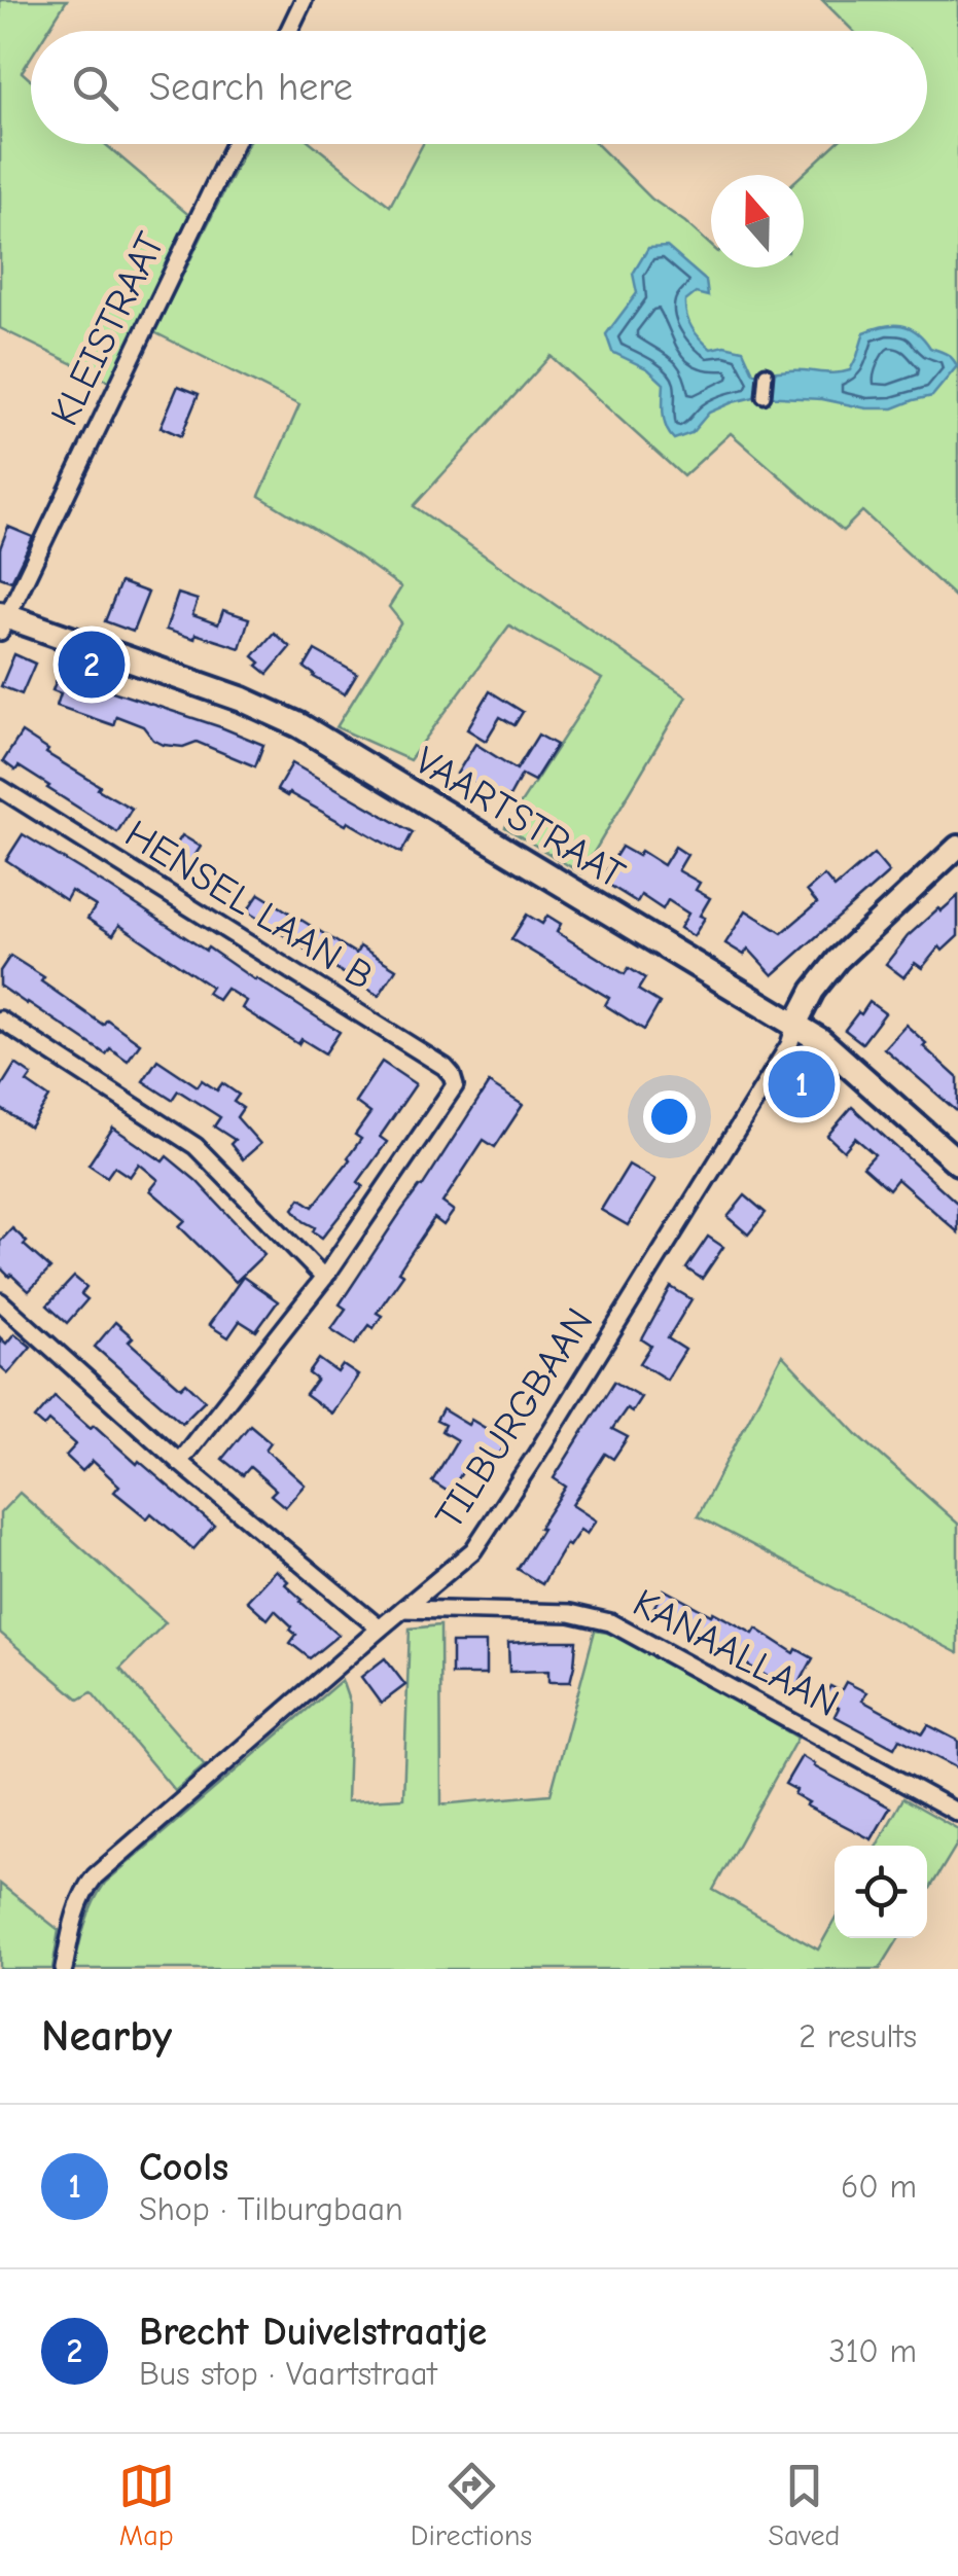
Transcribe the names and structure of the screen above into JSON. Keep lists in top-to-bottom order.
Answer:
{
  "streets": {
    "main road": ["VAARTSTRAAT"],
    "street": [
      "KLEISTRAAT",
      "HENSEL LAAN B",
      "TILBURGBAAN",
      "KANAALLAAN"
    ]
  },
  "crossings": [
    ["KLEISTRAAT", "VAARTSTRAAT"],
    ["VAARTSTRAAT", "TILBURGBAAN"],
    ["TILBURGBAAN", "KANAALLAAN"]
  ],
  "north": "top",
  "page": {
    "search": "Search here",
    "pins": ["2", "1"],
    "heading": ["Nearby", "2 results"],
    "list": [
      {
        "mark": "1",
        "name": "Cools",
        "note": "Shop · Tilburgbaan",
        "value": "60 m"
      },
      {
        "mark": "2",
        "name": "Brecht Duivelstraatje",
        "note": "Bus stop · Vaartstraat",
        "value": "310 m"
      }
    ],
    "nav": ["Map", "Directions", "Saved"]
  }
}
